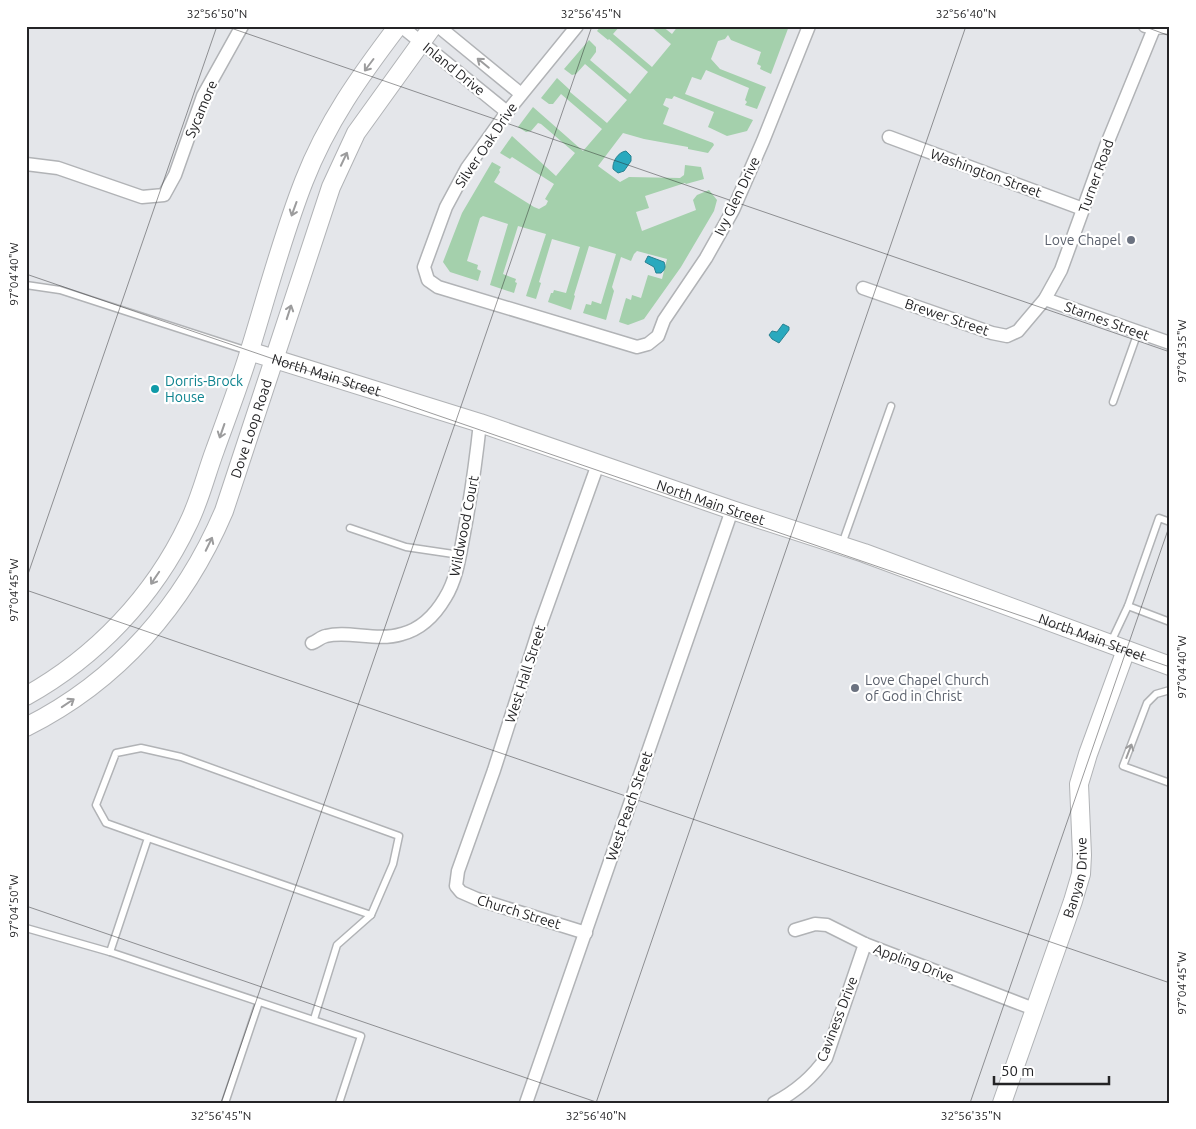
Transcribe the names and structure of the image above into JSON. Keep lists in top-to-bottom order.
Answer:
{
  "streets": {
    "main road": ["North Main Street", "Dove Loop Road", "Banyan Drive"],
    "street": [
      "Inland Drive",
      "Sycamore",
      "Silver Oak Drive",
      "Washington Street",
      "Turner Road",
      "Ivy Glen Drive",
      "Brewer Street",
      "Starnes Street",
      "Wildwood Court",
      "West Hall Street",
      "West Peach Street",
      "Church Street",
      "Appling Drive",
      "Caviness Drive"
    ]
  },
  "crossings": [
    ["Inland Drive", "Silver Oak Drive"],
    ["Inland Drive", "Dove Loop Road"],
    ["Silver Oak Drive", "Ivy Glen Drive"],
    ["Washington Street", "Turner Road"],
    ["Turner Road", "Brewer Street"],
    ["Turner Road", "Starnes Street"],
    ["North Main Street", "Dove Loop Road"],
    ["North Main Street", "Wildwood Court"],
    ["North Main Street", "West Hall Street"],
    ["North Main Street", "West Peach Street"],
    ["North Main Street", "Banyan Drive"],
    ["West Hall Street", "Church Street"],
    ["West Peach Street", "Church Street"],
    ["Banyan Drive", "Appling Drive"],
    ["Appling Drive", "Caviness Drive"]
  ],
  "places": ["Love Chapel", "Dorris-Brock House", "Love Chapel Church of God in Christ"],
  "scale_bar": "50 m",
  "coordinates": [
    "32°56'50\"N",
    "32°56'45\"N",
    "32°56'40\"N",
    "97°04'40\"W",
    "97°04'35\"W",
    "97°04'45\"W",
    "97°04'50\"W",
    "32°56'35\"N"
  ]
}
